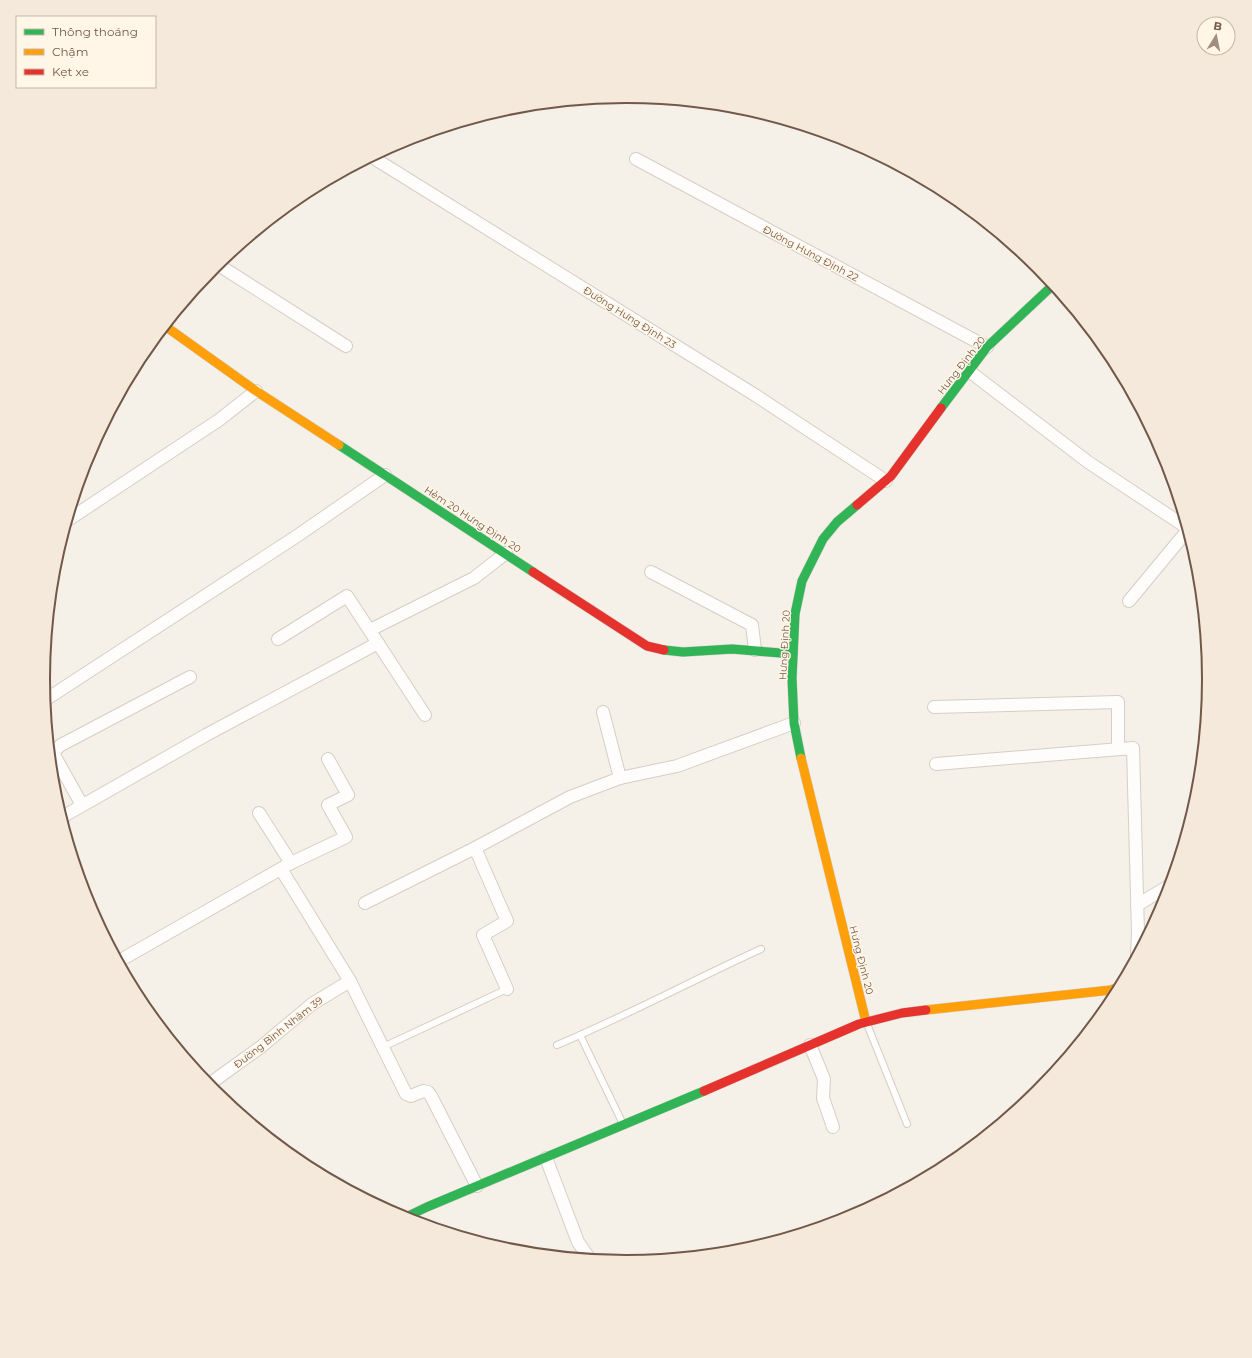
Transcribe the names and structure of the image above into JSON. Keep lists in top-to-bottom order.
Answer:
{
  "streets": {
    "street": [
      "Đường Hưng Định 22",
      "Đường Hưng Định 23",
      "Hưng Định 20",
      "Hẻm 20 Hưng Định 20",
      "Đường Bình Nhâm 39"
    ]
  },
  "crossings": [
    ["Đường Hưng Định 22", "Hưng Định 20"],
    ["Đường Hưng Định 23", "Hưng Định 20"],
    ["Hưng Định 20", "Hẻm 20 Hưng Định 20"]
  ],
  "legend": ["Thông thoáng", "Chậm", "Kẹt xe"],
  "north": "top"
}
